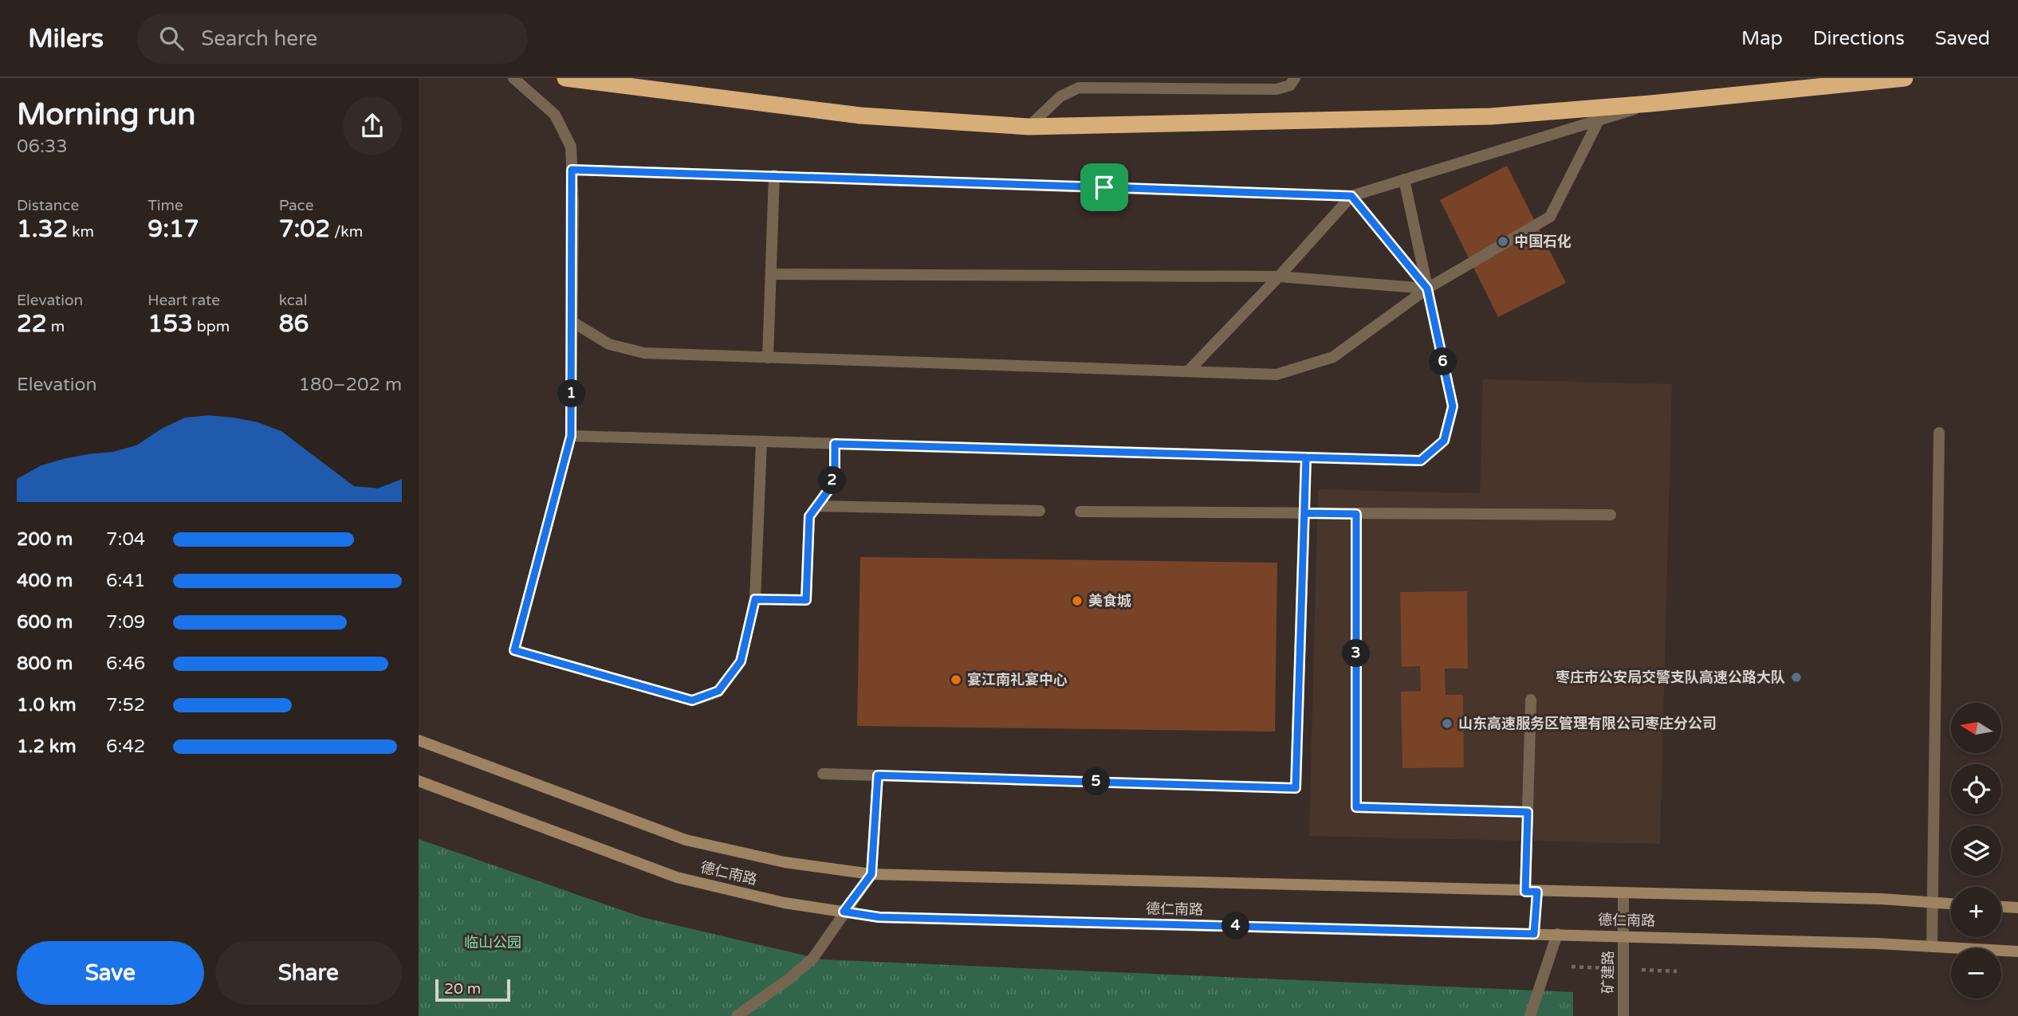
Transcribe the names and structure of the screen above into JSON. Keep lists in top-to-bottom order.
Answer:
{
  "streets": {
    "main road": ["德仁南路"],
    "street": ["矿建路"]
  },
  "crossings": [
    ["德仁南路", "矿建路"]
  ],
  "parks": ["临山公园"],
  "places": [
    "中国石化",
    "美食城",
    "枣庄市公安局交警支队高速公路大队",
    "宴江南礼宴中心",
    "山东高速服务区管理有限公司枣庄分公司"
  ],
  "scale_bar": "20 m",
  "north": "left",
  "page": {
    "header": "Milers",
    "search": "Search here",
    "nav": ["Map", "Directions", "Saved"],
    "heading": ["Morning run", "06:33"],
    "stats": [
      ["Distance", "1.32 km"],
      ["Time", "9:17"],
      ["Pace", "7:02 /km"],
      ["Elevation", "22 m"],
      ["Heart rate", "153 bpm"],
      ["kcal", "86"]
    ],
    "pins": [
      "6",
      "1",
      "2",
      "3",
      "5",
      "4"
    ],
    "chart": ["Elevation", "180–202 m"],
    "list": [
      {
        "name": "200 m",
        "note": "7:04"
      },
      {
        "name": "400 m",
        "note": "6:41"
      },
      {
        "name": "600 m",
        "note": "7:09"
      },
      {
        "name": "800 m",
        "note": "6:46"
      },
      {
        "name": "1.0 km",
        "note": "7:52"
      },
      {
        "name": "1.2 km",
        "note": "6:42"
      }
    ],
    "map_buttons": ["+", "−"],
    "buttons": ["Save", "Share"],
    "scale": "20 m"
  }
}
